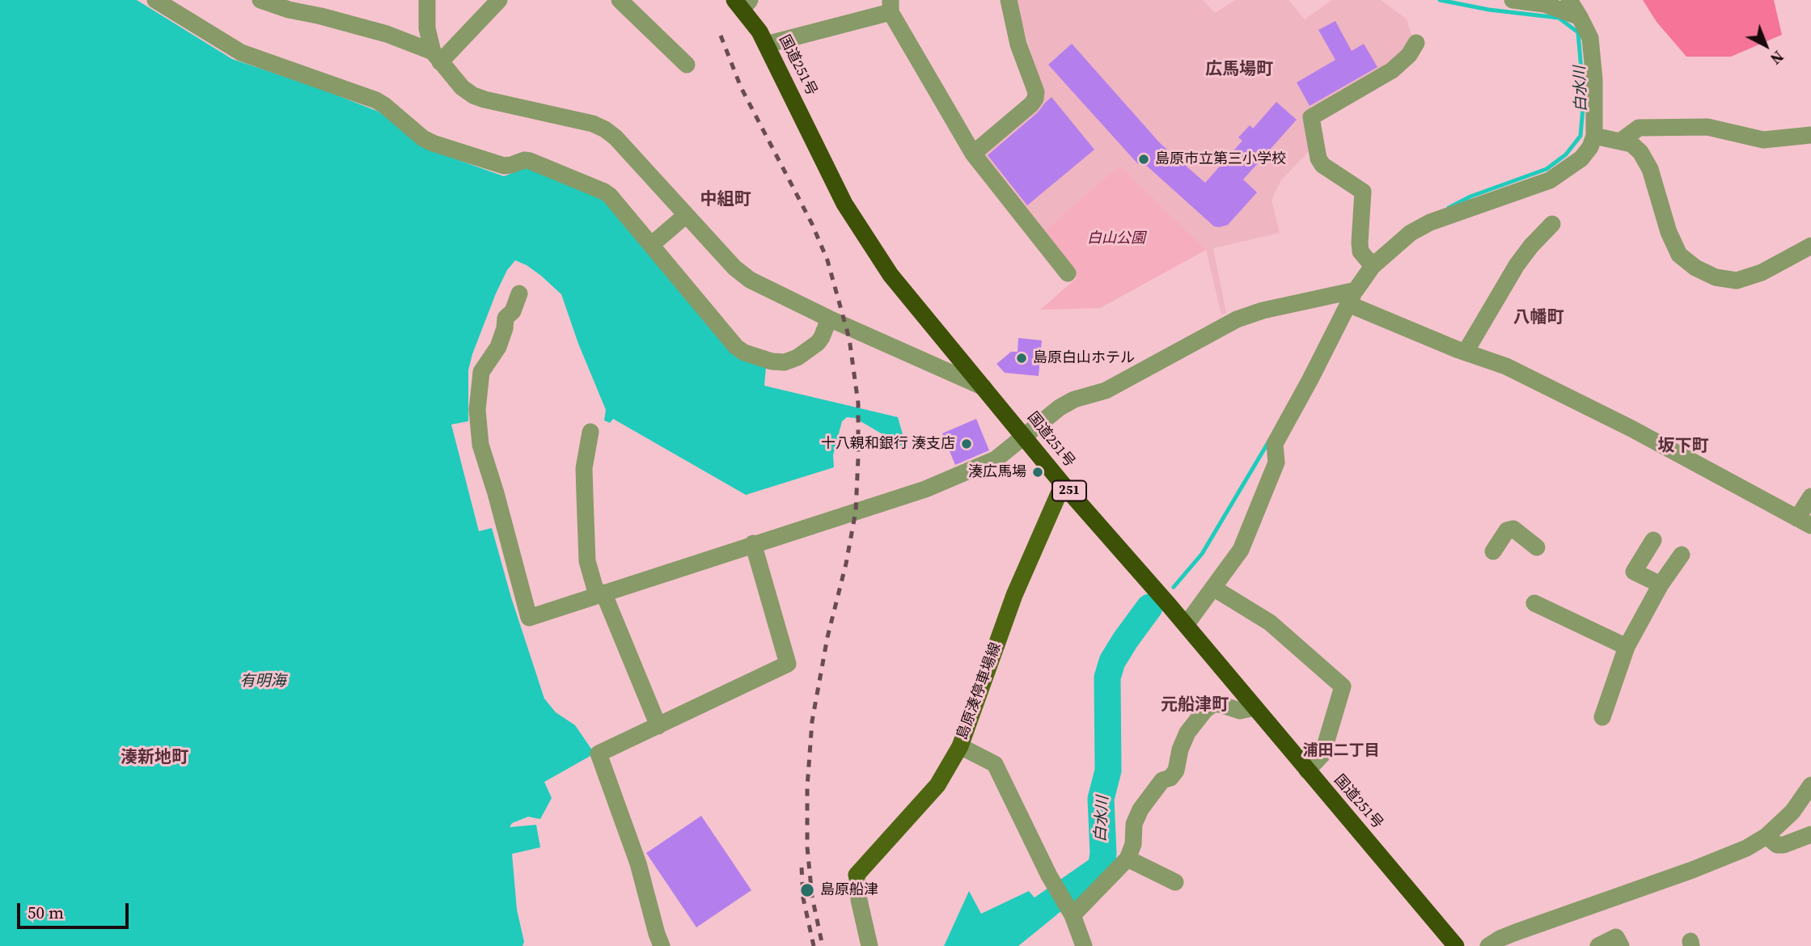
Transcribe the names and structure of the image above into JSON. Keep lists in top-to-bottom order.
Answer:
{
  "streets": {
    "highway": ["国道251号", "251"],
    "main road": ["島原湊停車場線"]
  },
  "crossings": [
    ["国道251号", "島原湊停車場線"]
  ],
  "districts": [
    "広馬場町",
    "中組町",
    "八幡町",
    "坂下町",
    "元船津町",
    "浦田二丁目",
    "湊新地町"
  ],
  "water": ["白水川", "有明海"],
  "parks": ["白山公園"],
  "places": [
    "島原市立第三小学校",
    "島原白山ホテル",
    "十八親和銀行 湊支店",
    "湊広馬場",
    "島原船津"
  ],
  "scale_bar": "50 m",
  "north": "bottom right"
}
